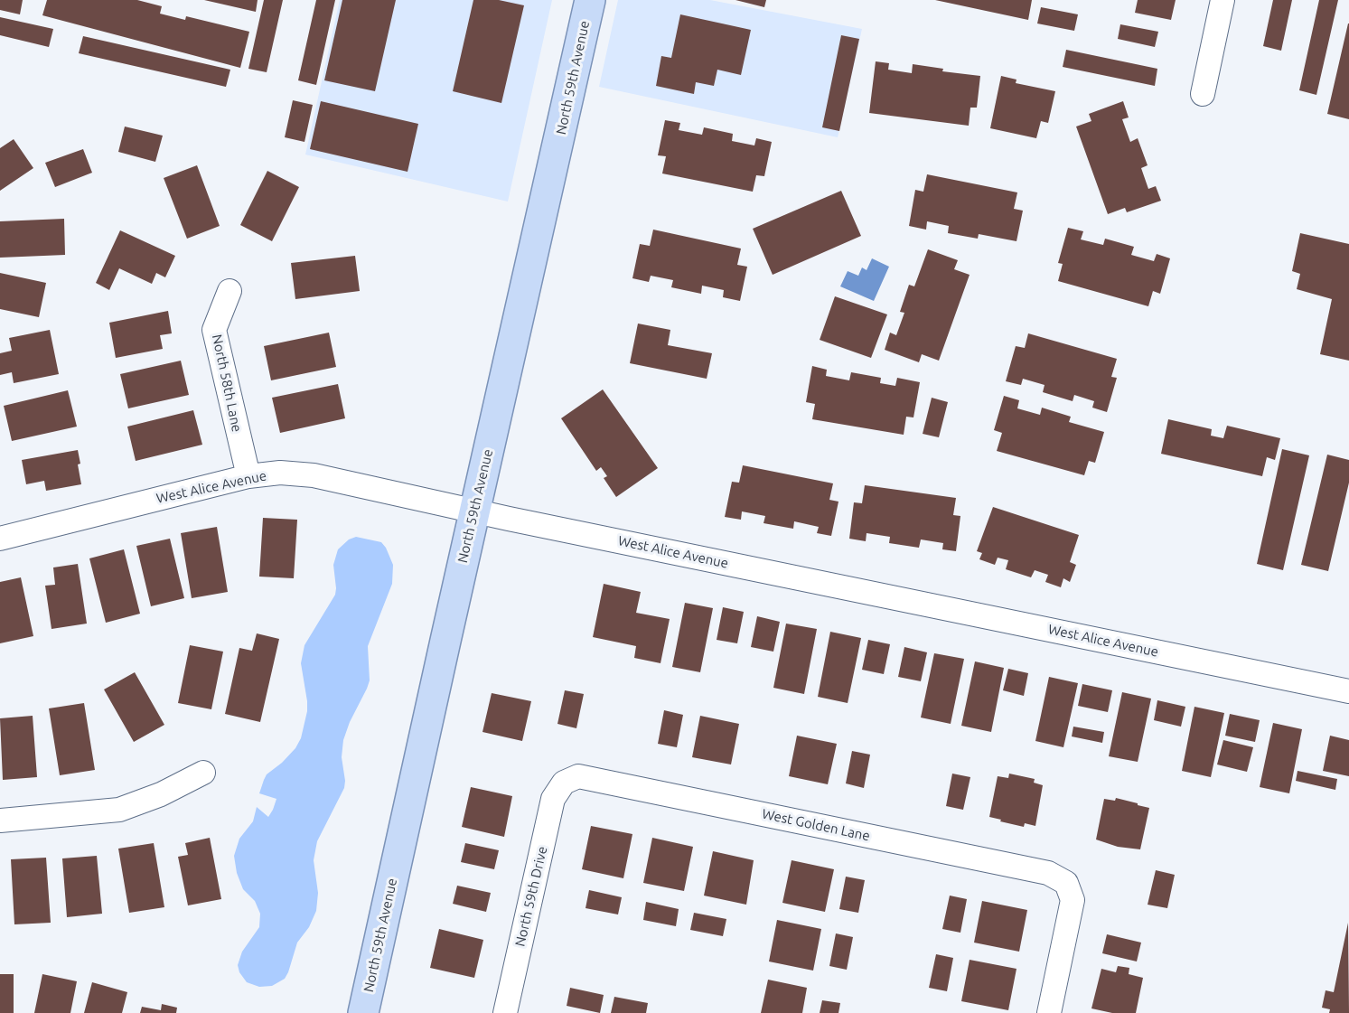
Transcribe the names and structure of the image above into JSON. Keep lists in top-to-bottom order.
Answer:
{
  "streets": {
    "main road": ["North 59th Avenue"],
    "street": [
      "North 58th Lane",
      "West Alice Avenue",
      "West Golden Lane",
      "North 59th Drive"
    ]
  },
  "crossings": [
    ["North 59th Avenue", "West Alice Avenue"],
    ["North 58th Lane", "West Alice Avenue"],
    ["West Golden Lane", "North 59th Drive"]
  ]
}
